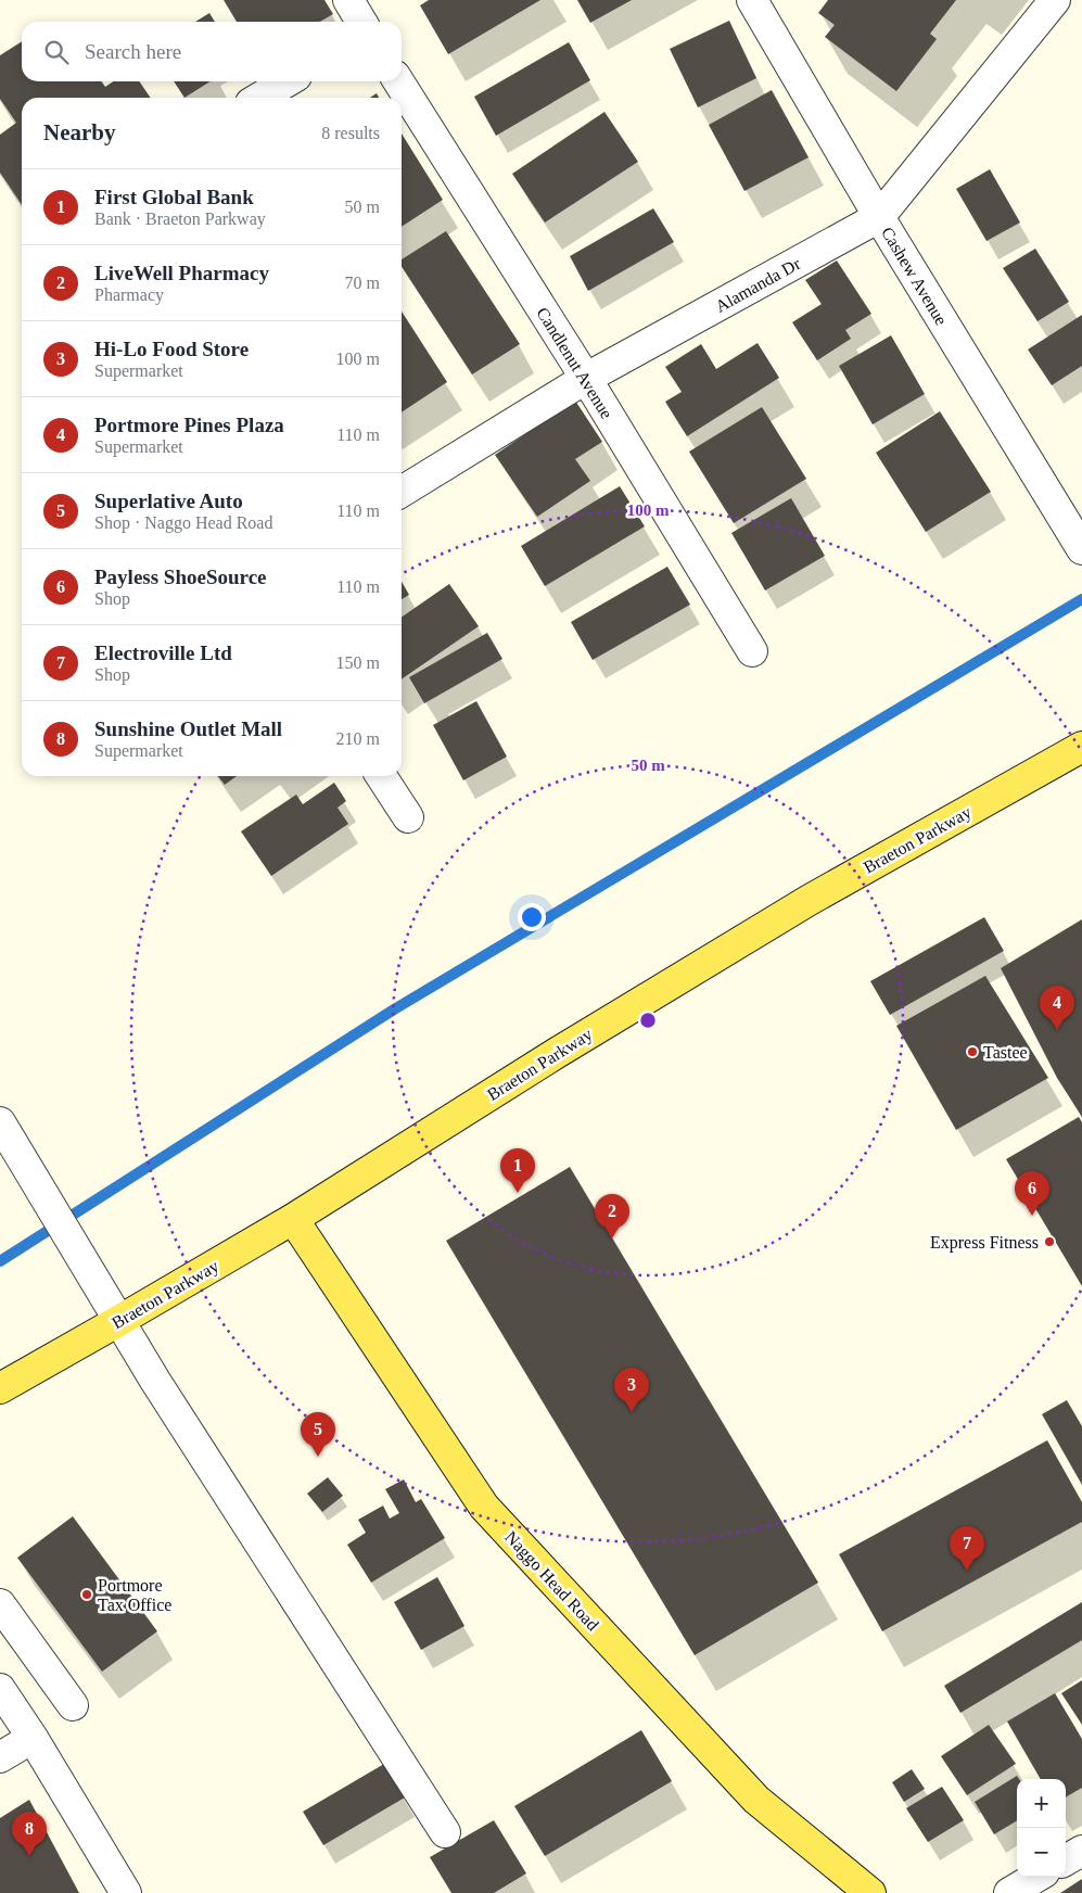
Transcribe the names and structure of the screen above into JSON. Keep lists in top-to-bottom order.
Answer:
{
  "streets": {
    "main road": ["Braeton Parkway", "Naggo Head Road"],
    "street": ["Cashew Avenue", "Alamanda Dr", "Candlenut Avenue"]
  },
  "crossings": [
    ["Cashew Avenue", "Alamanda Dr"],
    ["Alamanda Dr", "Candlenut Avenue"],
    ["Braeton Parkway", "Naggo Head Road"]
  ],
  "places": ["Tastee", "Express Fitness", "Portmore Tax Office"],
  "page": {
    "search": "Search here",
    "heading": ["Nearby", "8 results"],
    "list": [
      {
        "mark": "1",
        "name": "First Global Bank",
        "note": "Bank · Braeton Parkway",
        "value": "50 m"
      },
      {
        "mark": "2",
        "name": "LiveWell Pharmacy",
        "note": "Pharmacy",
        "value": "70 m"
      },
      {
        "mark": "3",
        "name": "Hi-Lo Food Store",
        "note": "Supermarket",
        "value": "100 m"
      },
      {
        "mark": "4",
        "name": "Portmore Pines Plaza",
        "note": "Supermarket",
        "value": "110 m"
      },
      {
        "mark": "5",
        "name": "Superlative Auto",
        "note": "Shop · Naggo Head Road",
        "value": "110 m"
      },
      {
        "mark": "6",
        "name": "Payless ShoeSource",
        "note": "Shop",
        "value": "110 m"
      },
      {
        "mark": "7",
        "name": "Electroville Ltd",
        "note": "Shop",
        "value": "150 m"
      },
      {
        "mark": "8",
        "name": "Sunshine Outlet Mall",
        "note": "Supermarket",
        "value": "210 m"
      }
    ],
    "pins": [
      "4",
      "1",
      "6",
      "2",
      "3",
      "5",
      "7",
      "8"
    ],
    "map_buttons": ["+", "−"]
  },
  "rings": ["100 m", "50 m"]
}
